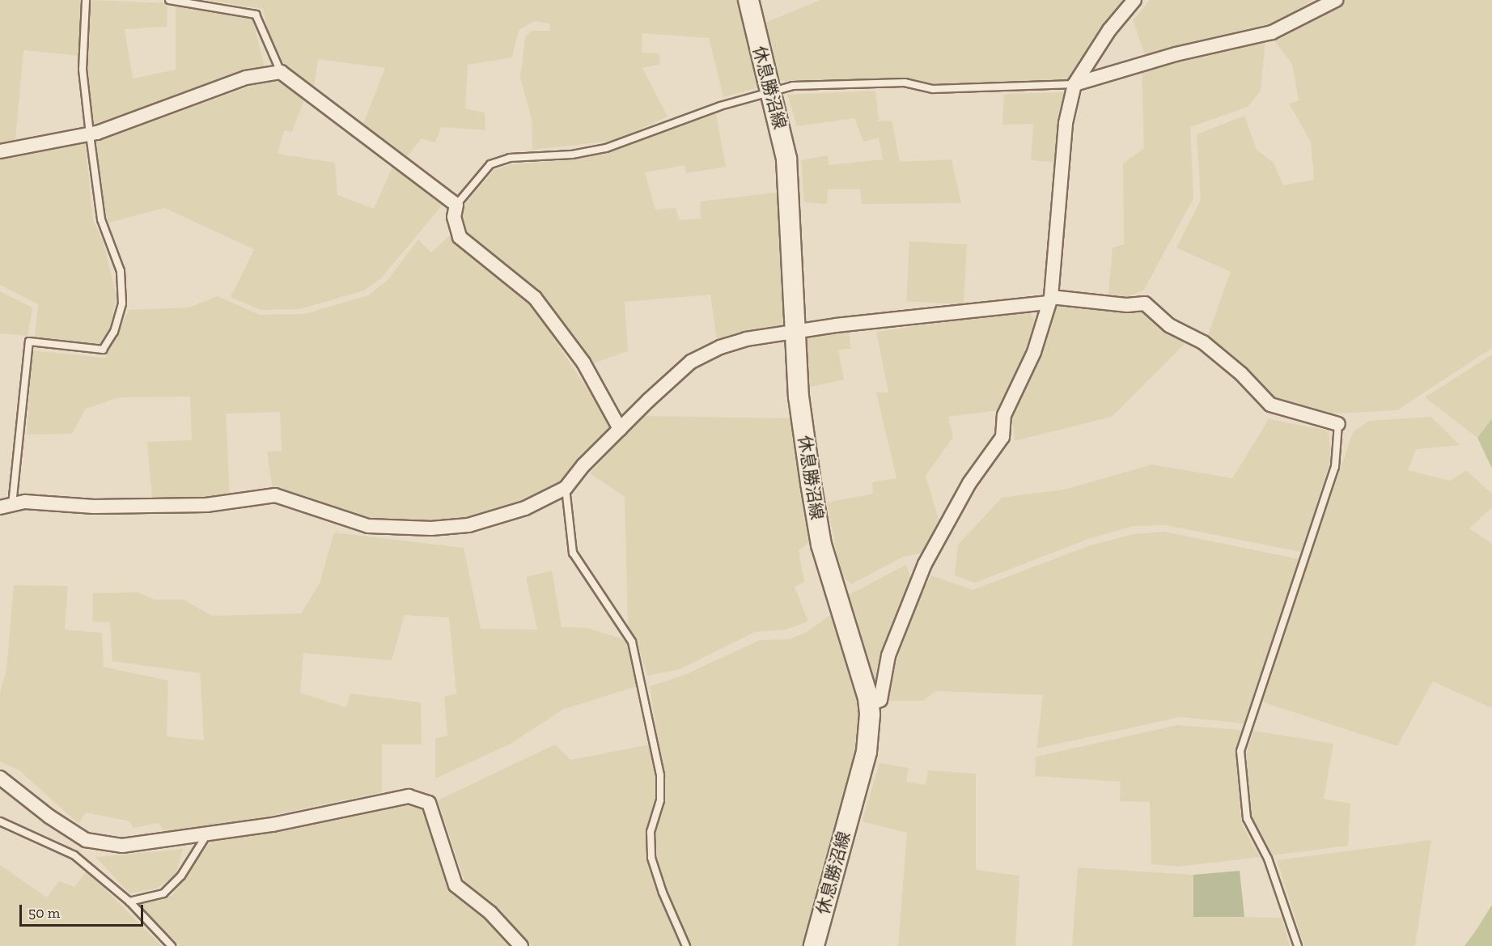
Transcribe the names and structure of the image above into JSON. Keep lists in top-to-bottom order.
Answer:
{
  "streets": {
    "main road": ["休息勝沼線"]
  },
  "scale_bar": "50 m"
}
